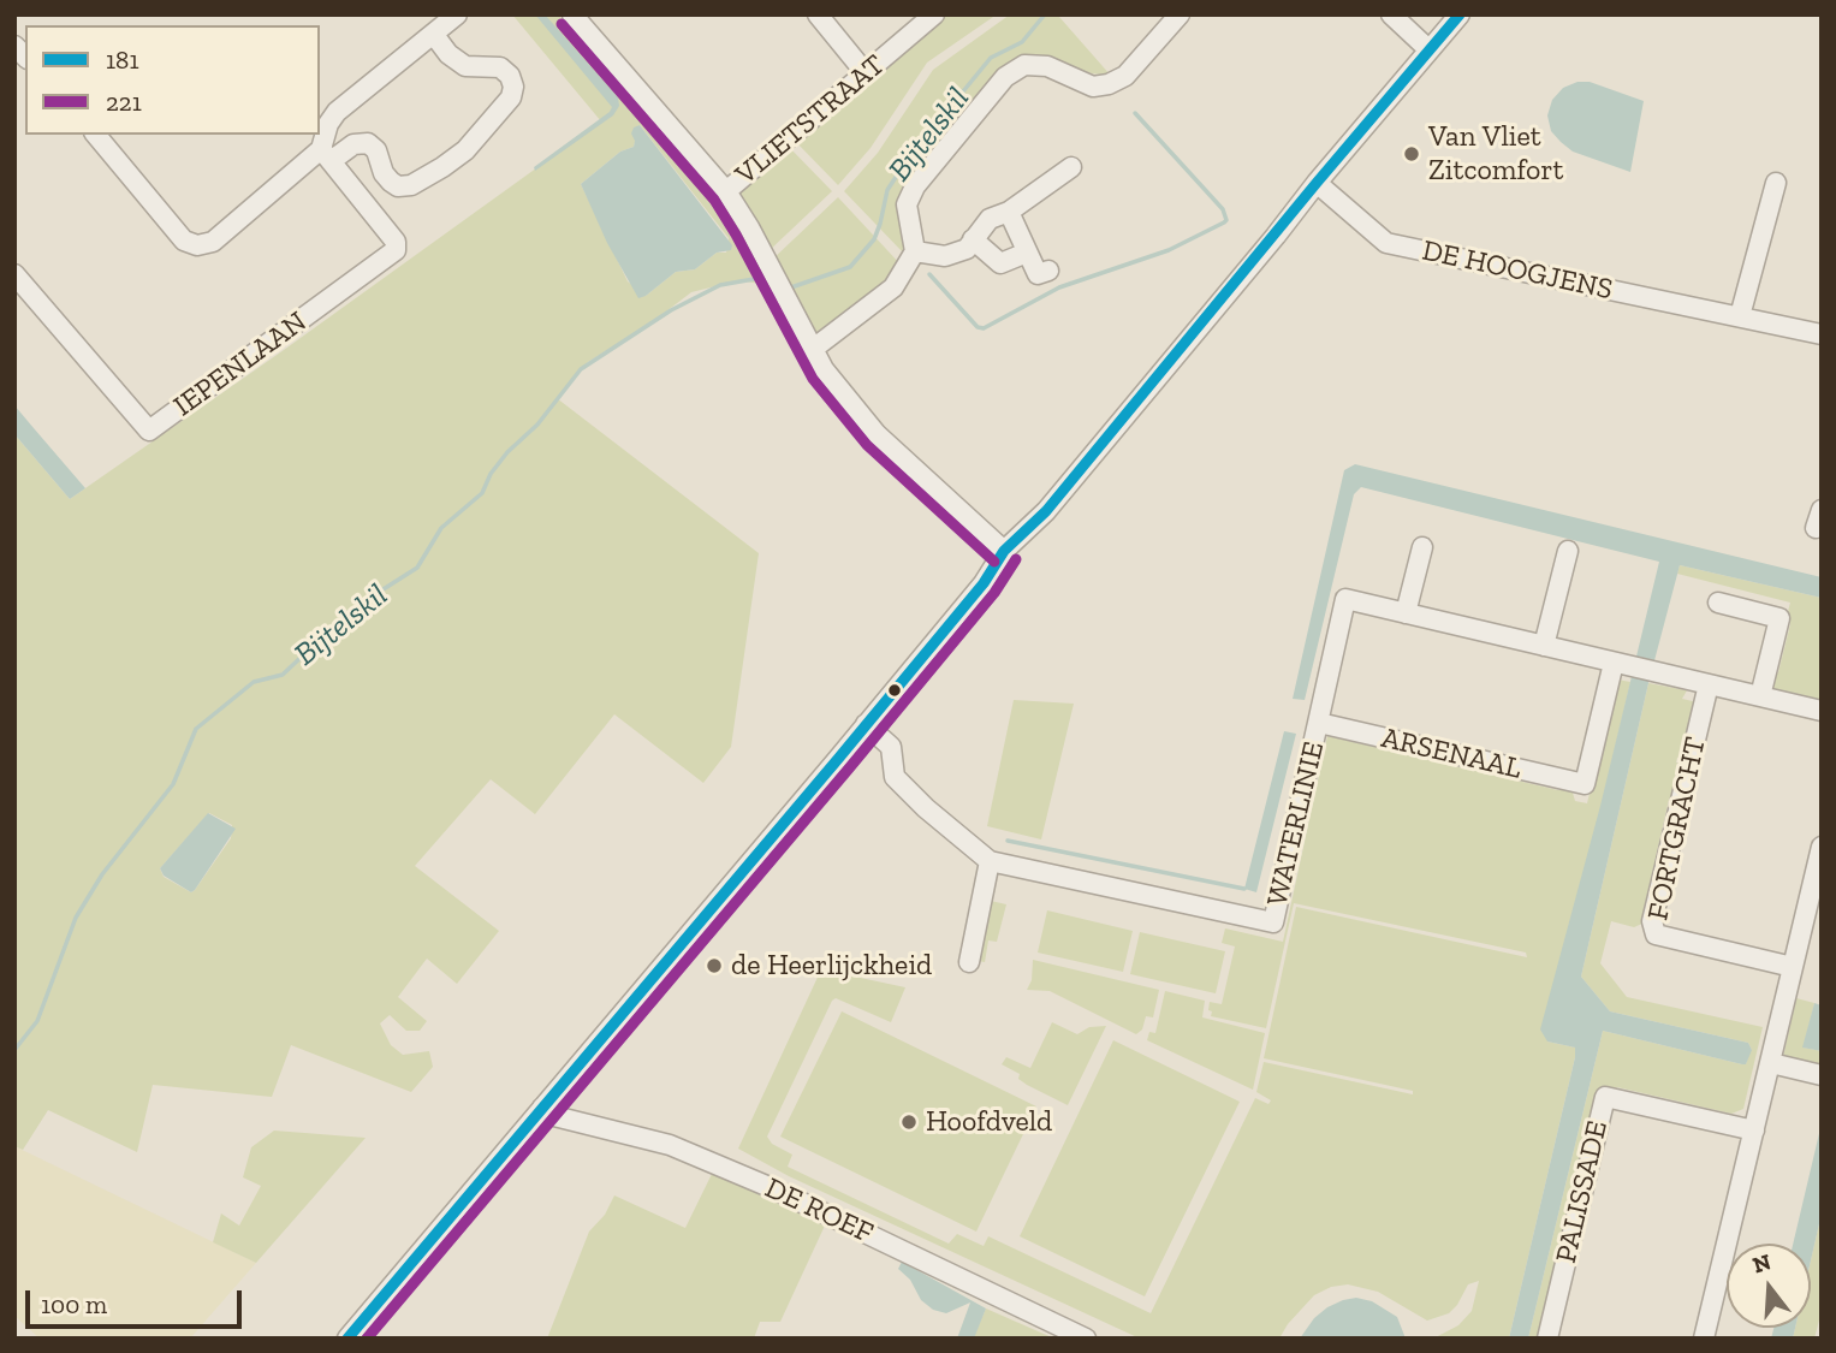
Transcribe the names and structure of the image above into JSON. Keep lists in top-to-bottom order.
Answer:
{
  "streets": {
    "street": [
      "VLIETSTRAAT",
      "DE HOOGJENS",
      "IEPENLAAN",
      "ARSENAAL",
      "WATERLINIE",
      "FORTGRACHT",
      "PALISSADE",
      "DE ROEF"
    ]
  },
  "crossings": [
    ["ARSENAAL", "WATERLINIE"],
    ["WATERLINIE", "FORTGRACHT"]
  ],
  "water": ["Bijtelskil"],
  "places": ["Van Vliet Zitcomfort", "de Heerlijckheid", "Hoofdveld"],
  "lines": ["transit line 181", "transit line 221"],
  "legend": ["181", "221"],
  "scale_bar": "100 m",
  "north": "top"
}
